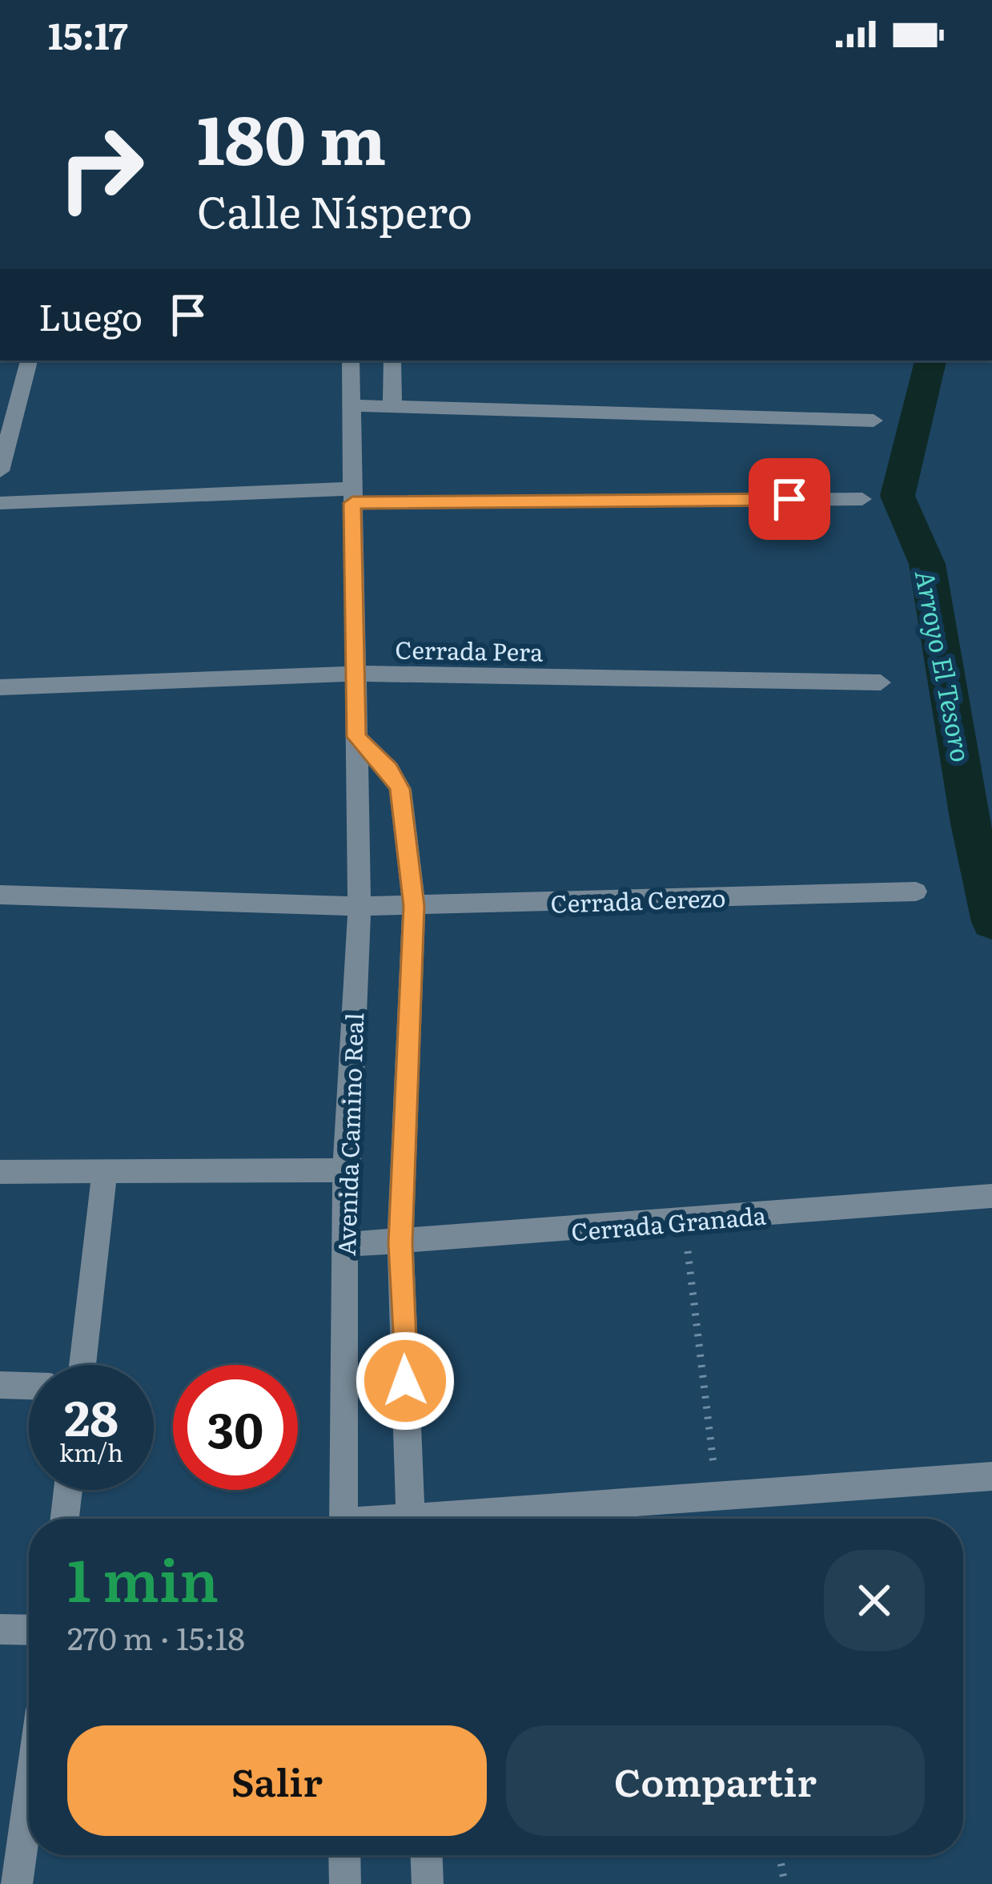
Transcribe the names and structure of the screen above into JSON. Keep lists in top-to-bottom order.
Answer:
{
  "streets": {
    "street": [
      "Cerrada Pera",
      "Cerrada Cerezo",
      "Avenida Camino Real",
      "Cerrada Granada"
    ]
  },
  "crossings": [
    ["Cerrada Pera", "Avenida Camino Real"],
    ["Cerrada Cerezo", "Avenida Camino Real"],
    ["Avenida Camino Real", "Cerrada Granada"]
  ],
  "water": ["Arroyo El Tesoro"],
  "page": {
    "status": "15:17",
    "turn": ["180 m", "Calle Níspero"],
    "then": "Luego",
    "speed": "28 km/h",
    "limit": "30",
    "heading": ["1 min", "270 m · 15:18"],
    "buttons": ["Salir", "Compartir"]
  }
}
